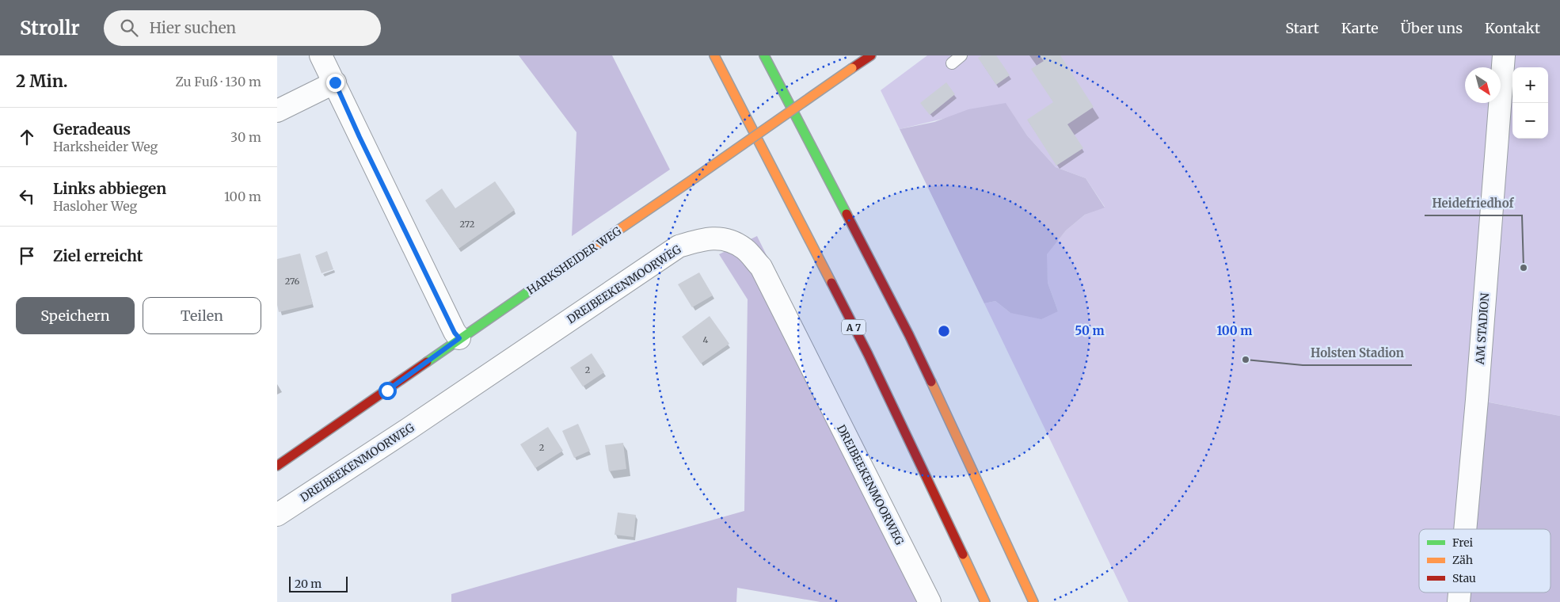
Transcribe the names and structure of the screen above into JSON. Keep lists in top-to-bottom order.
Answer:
{
  "streets": {
    "main road": ["HARKSHEIDER WEG", "A 7"],
    "street": ["DREIBEEKENMOORWEG", "AM STADION"]
  },
  "places": ["Heidefriedhof", "Holsten Stadion"],
  "house_numbers": [
    "272",
    "276",
    "4",
    "2",
    "2"
  ],
  "legend": ["Frei", "Zäh", "Stau"],
  "scale_bar": "20 m",
  "north": "bottom right",
  "page": {
    "header": "Strollr",
    "search": "Hier suchen",
    "nav": [
      "Start",
      "Karte",
      "Über uns",
      "Kontakt"
    ],
    "heading": ["2 Min.", "Zu Fuß · 130 m"],
    "map_buttons": ["+", "−"],
    "list": [
      ["Geradeaus", "Harksheider Weg", "30 m"],
      ["Links abbiegen", "Hasloher Weg", "100 m"],
      "Ziel erreicht"
    ],
    "buttons": ["Speichern", "Teilen"],
    "scale": "20 m"
  },
  "rings": ["50 m", "100 m"]
}
